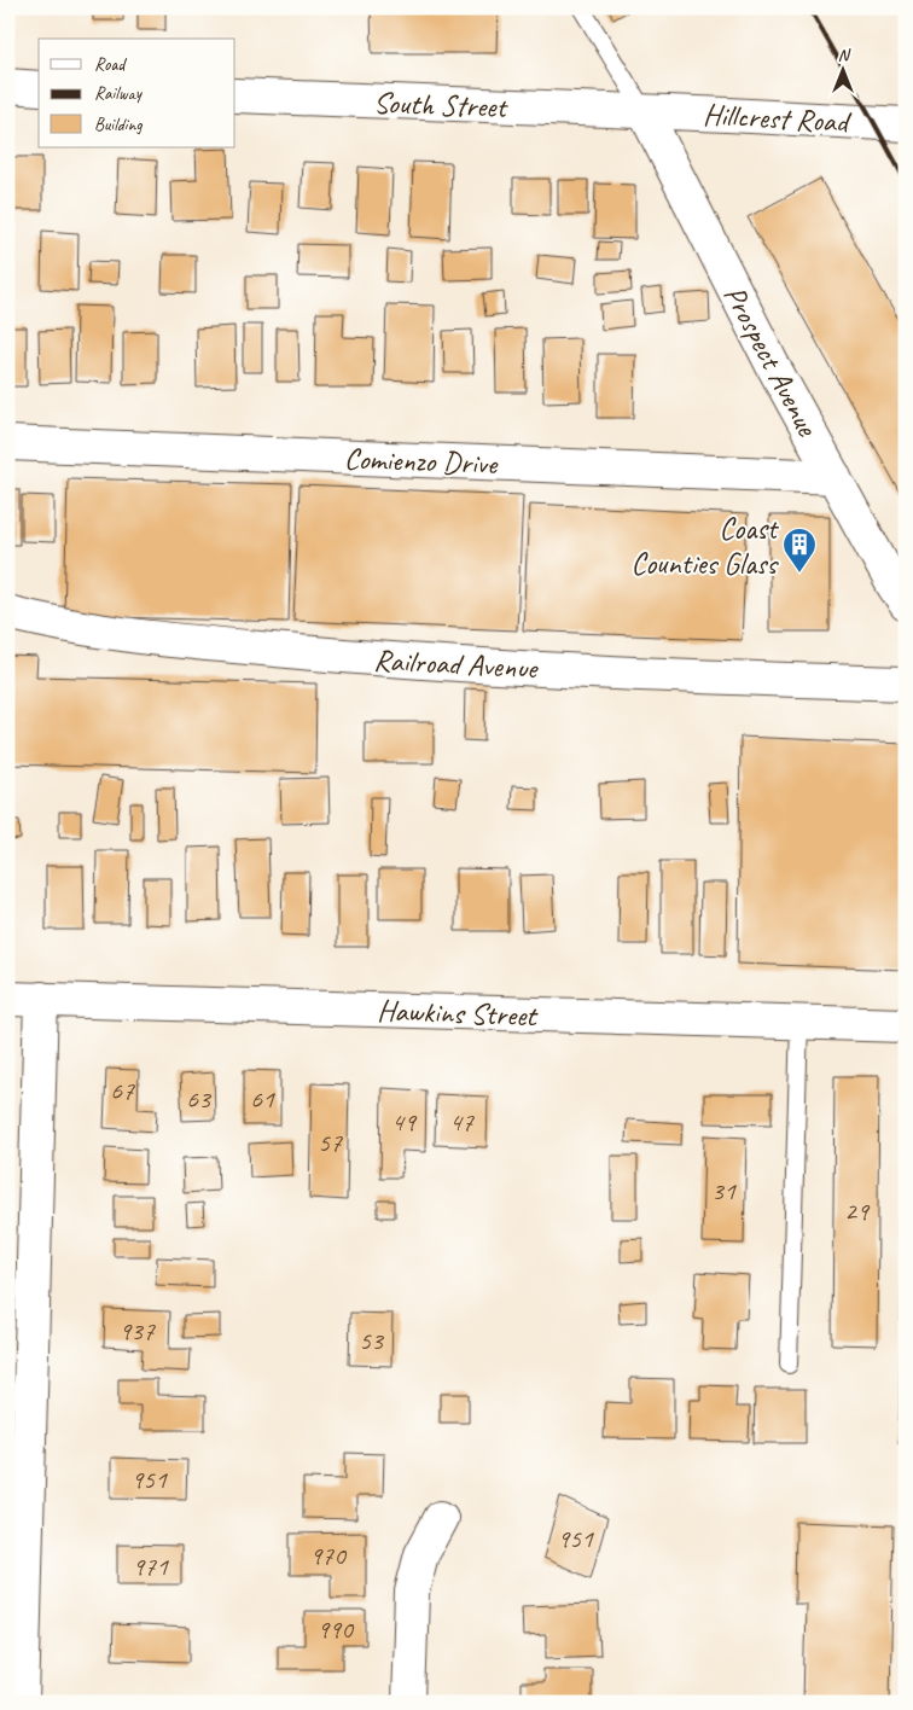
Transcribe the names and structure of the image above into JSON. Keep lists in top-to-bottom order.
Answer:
{
  "streets": {
    "street": [
      "South Street",
      "Hillcrest Road",
      "Prospect Avenue",
      "Comienzo Drive",
      "Railroad Avenue",
      "Hawkins Street"
    ]
  },
  "crossings": [
    ["South Street", "Hillcrest Road"],
    ["South Street", "Prospect Avenue"],
    ["Hillcrest Road", "Prospect Avenue"],
    ["Prospect Avenue", "Comienzo Drive"]
  ],
  "places": {
    "building": ["Coast Counties Glass"]
  },
  "house_numbers": [
    "67",
    "63",
    "61",
    "49",
    "47",
    "57",
    "31",
    "29",
    "937",
    "53",
    "951",
    "951",
    "970",
    "971",
    "990"
  ],
  "legend": ["Road", "Railway", "Building"],
  "north": "top"
}
